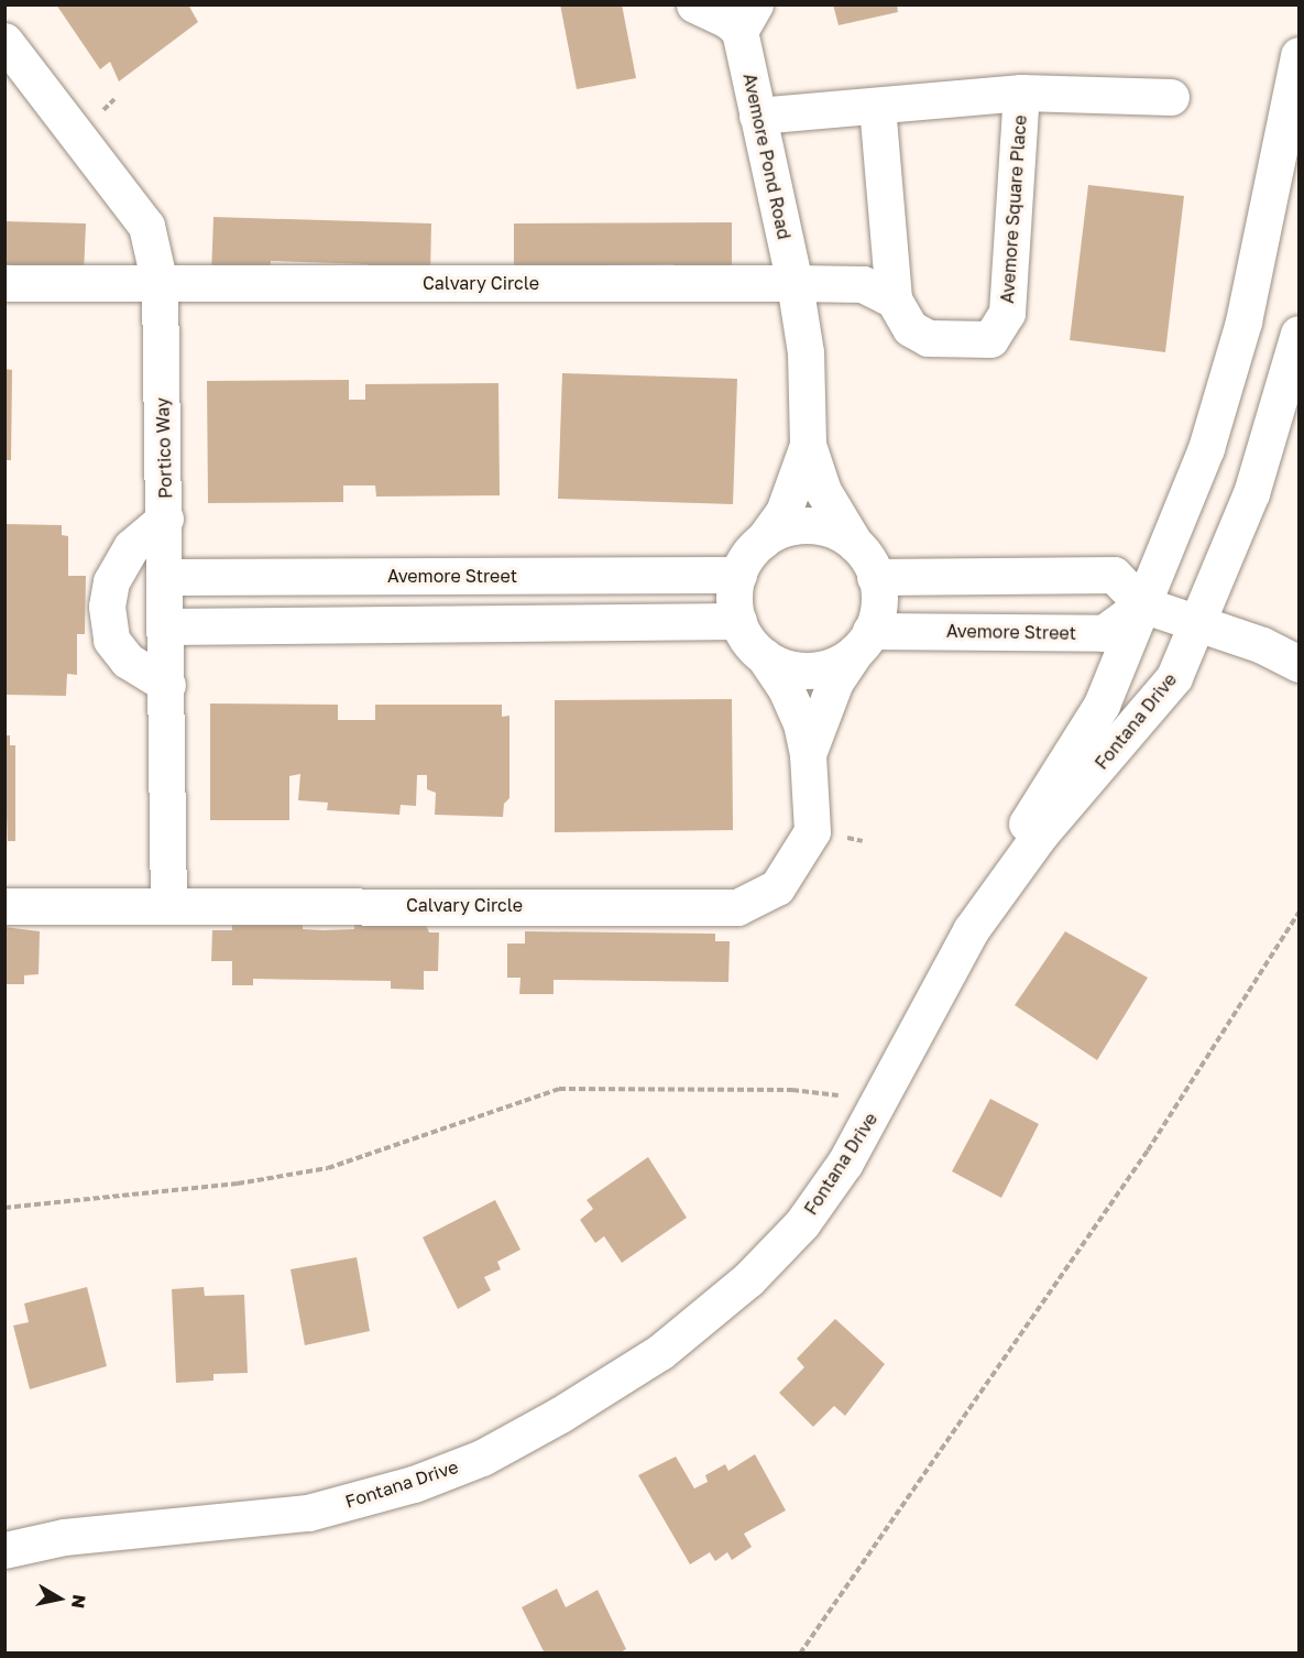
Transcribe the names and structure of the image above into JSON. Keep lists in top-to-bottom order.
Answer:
{
  "streets": {
    "street": [
      "Avemore Pond Road",
      "Avemore Square Place",
      "Calvary Circle",
      "Portico Way",
      "Avemore Street",
      "Fontana Drive"
    ]
  },
  "crossings": [
    ["Avemore Pond Road", "Calvary Circle"],
    ["Calvary Circle", "Portico Way"],
    ["Calvary Circle", "Avemore Street"],
    ["Portico Way", "Avemore Street"]
  ],
  "north": "right"
}
